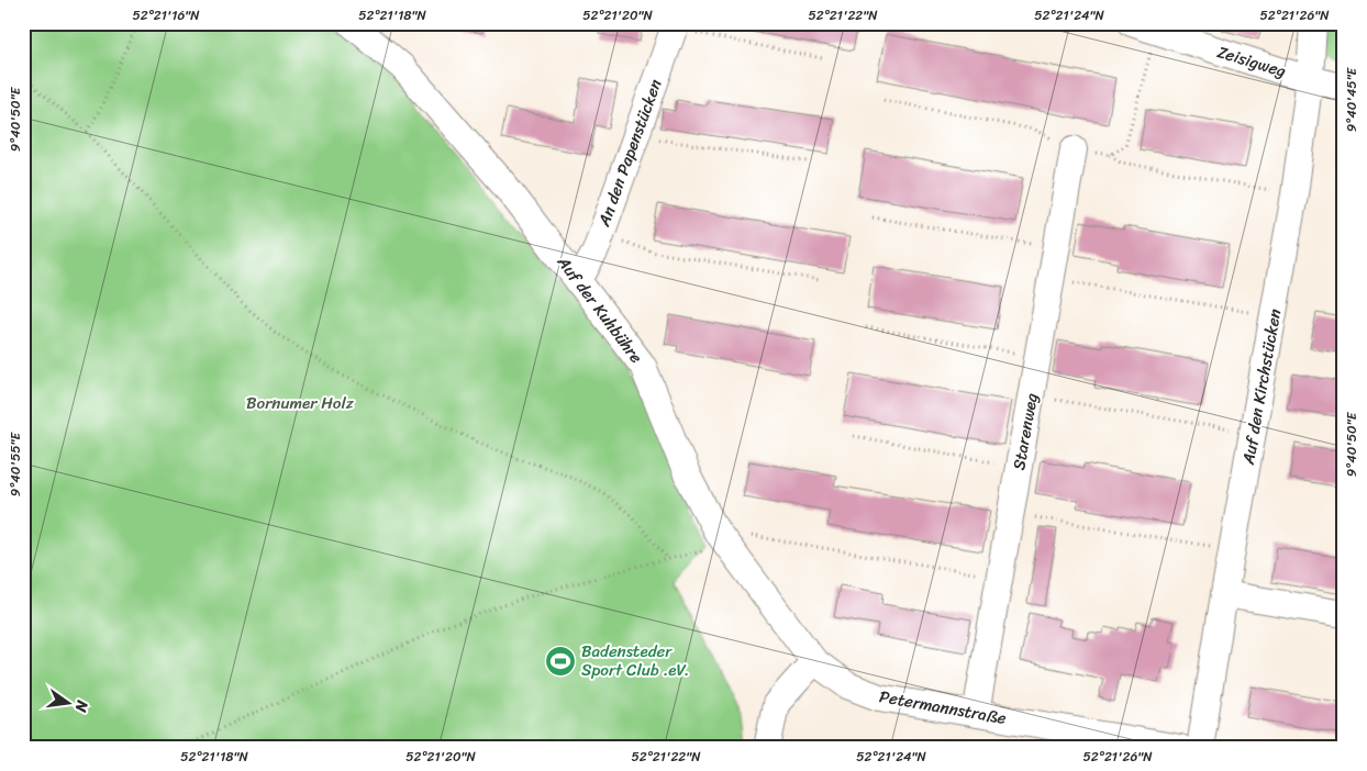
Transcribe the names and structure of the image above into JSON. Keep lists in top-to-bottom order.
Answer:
{
  "streets": {
    "street": [
      "Zeisigweg",
      "An den Papenstücken",
      "Auf der Kuhbühre",
      "Auf den Kirchstücken",
      "Starenweg",
      "Petermannstraße"
    ]
  },
  "crossings": [
    ["Zeisigweg", "Auf den Kirchstücken"],
    ["An den Papenstücken", "Auf der Kuhbühre"],
    ["Auf der Kuhbühre", "Petermannstraße"],
    ["Starenweg", "Petermannstraße"]
  ],
  "parks": ["Bornumer Holz"],
  "places": {
    "sports": ["Badensteder Sport Club .eV."]
  },
  "north": "right",
  "coordinates": [
    "52°21'16\"N",
    "52°21'18\"N",
    "52°21'20\"N",
    "52°21'22\"N",
    "52°21'24\"N",
    "52°21'26\"N",
    "9°40'45\"E",
    "9°40'50\"E",
    "9°40'55\"E"
  ]
}
